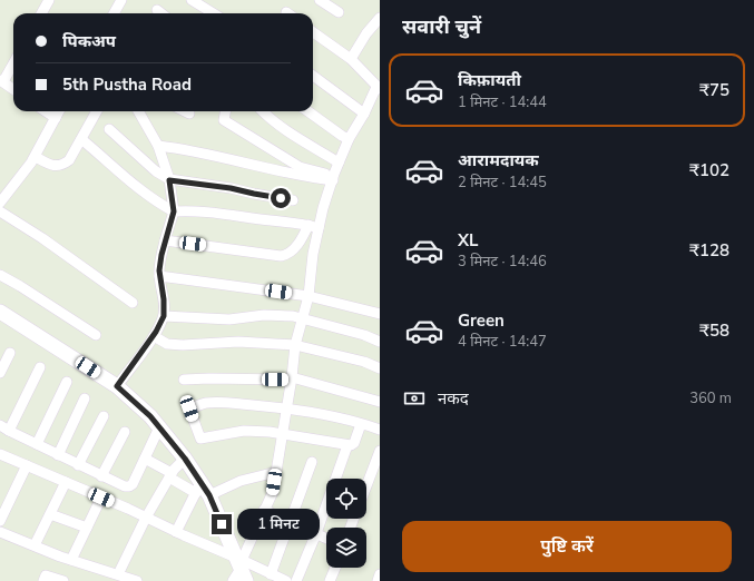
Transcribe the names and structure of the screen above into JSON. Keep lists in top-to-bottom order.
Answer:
{
  "page": {
    "heading": "सवारी चुनें",
    "banner": ["पिकअप", "5th Pustha Road"],
    "list": [
      {
        "name": "किफ़ायती",
        "note": "1 मिनट · 14:44",
        "value": "₹75"
      },
      {
        "name": "आरामदायक",
        "note": "2 मिनट · 14:45",
        "value": "₹102"
      },
      {
        "name": "XL",
        "note": "3 मिनट · 14:46",
        "value": "₹128"
      },
      {
        "name": "Green",
        "note": "4 मिनट · 14:47",
        "value": "₹58"
      }
    ],
    "pay": ["नकद", "360 m"],
    "bubble": "1 मिनट",
    "buttons": "पुष्टि करें"
  }
}
